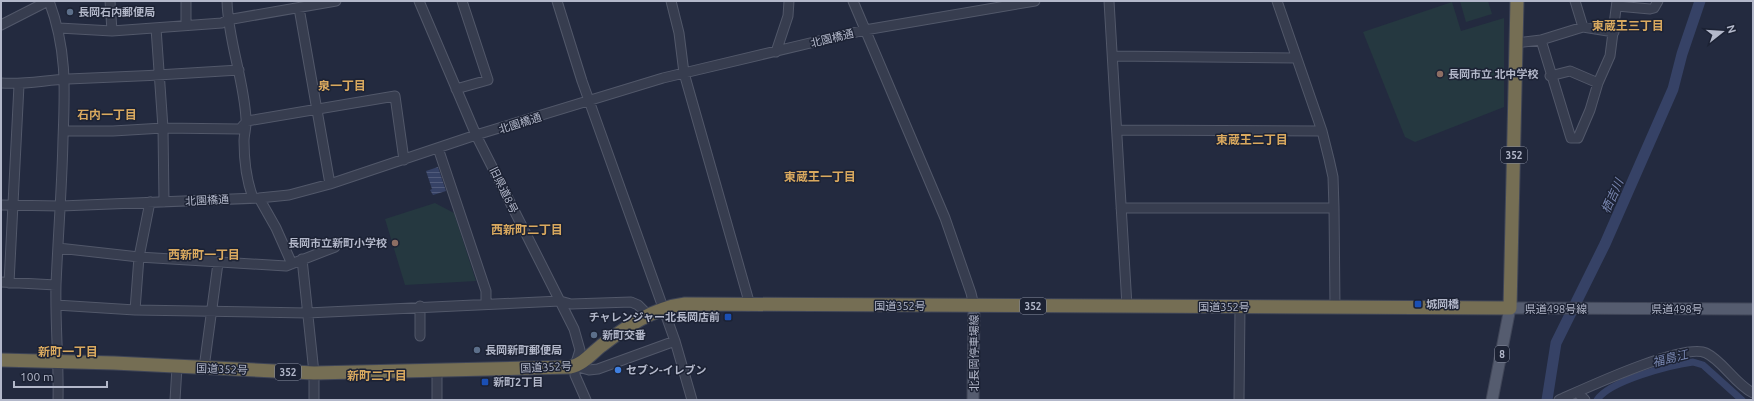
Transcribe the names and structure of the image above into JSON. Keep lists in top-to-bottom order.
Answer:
{
  "streets": {
    "highway": ["352", "国道352号"],
    "main road": [
      "県道498号線",
      "県道498号",
      "北長岡停車場線",
      "8"
    ],
    "street": ["北園橋通", "旧県道8号"]
  },
  "crossings": [
    ["北園橋通", "旧県道8号"],
    ["352", "国道352号"],
    ["352", "県道498号線"],
    ["352", "8"],
    ["旧県道8号", "国道352号"],
    ["国道352号", "県道498号線"],
    ["国道352号", "北長岡停車場線"],
    ["国道352号", "8"],
    ["県道498号線", "県道498号"],
    ["県道498号線", "8"]
  ],
  "districts": [
    "東蔵王三丁目",
    "泉一丁目",
    "石内一丁目",
    "東蔵王二丁目",
    "東蔵王一丁目",
    "西新町二丁目",
    "西新町一丁目",
    "新町一丁目",
    "新町二丁目"
  ],
  "water": ["栖吉川", "福島江"],
  "places": {
    "other": [
      "長岡石内郵便局",
      "長岡市立 北中学校",
      "長岡市立新町小学校",
      "新町交番",
      "長岡新町郵便局",
      "セブン-イレブン"
    ],
    "transit": ["城岡橋", "チャレンジャー北長岡店前", "新町2丁目"]
  },
  "scale_bar": "100 m",
  "north": "right"
}
